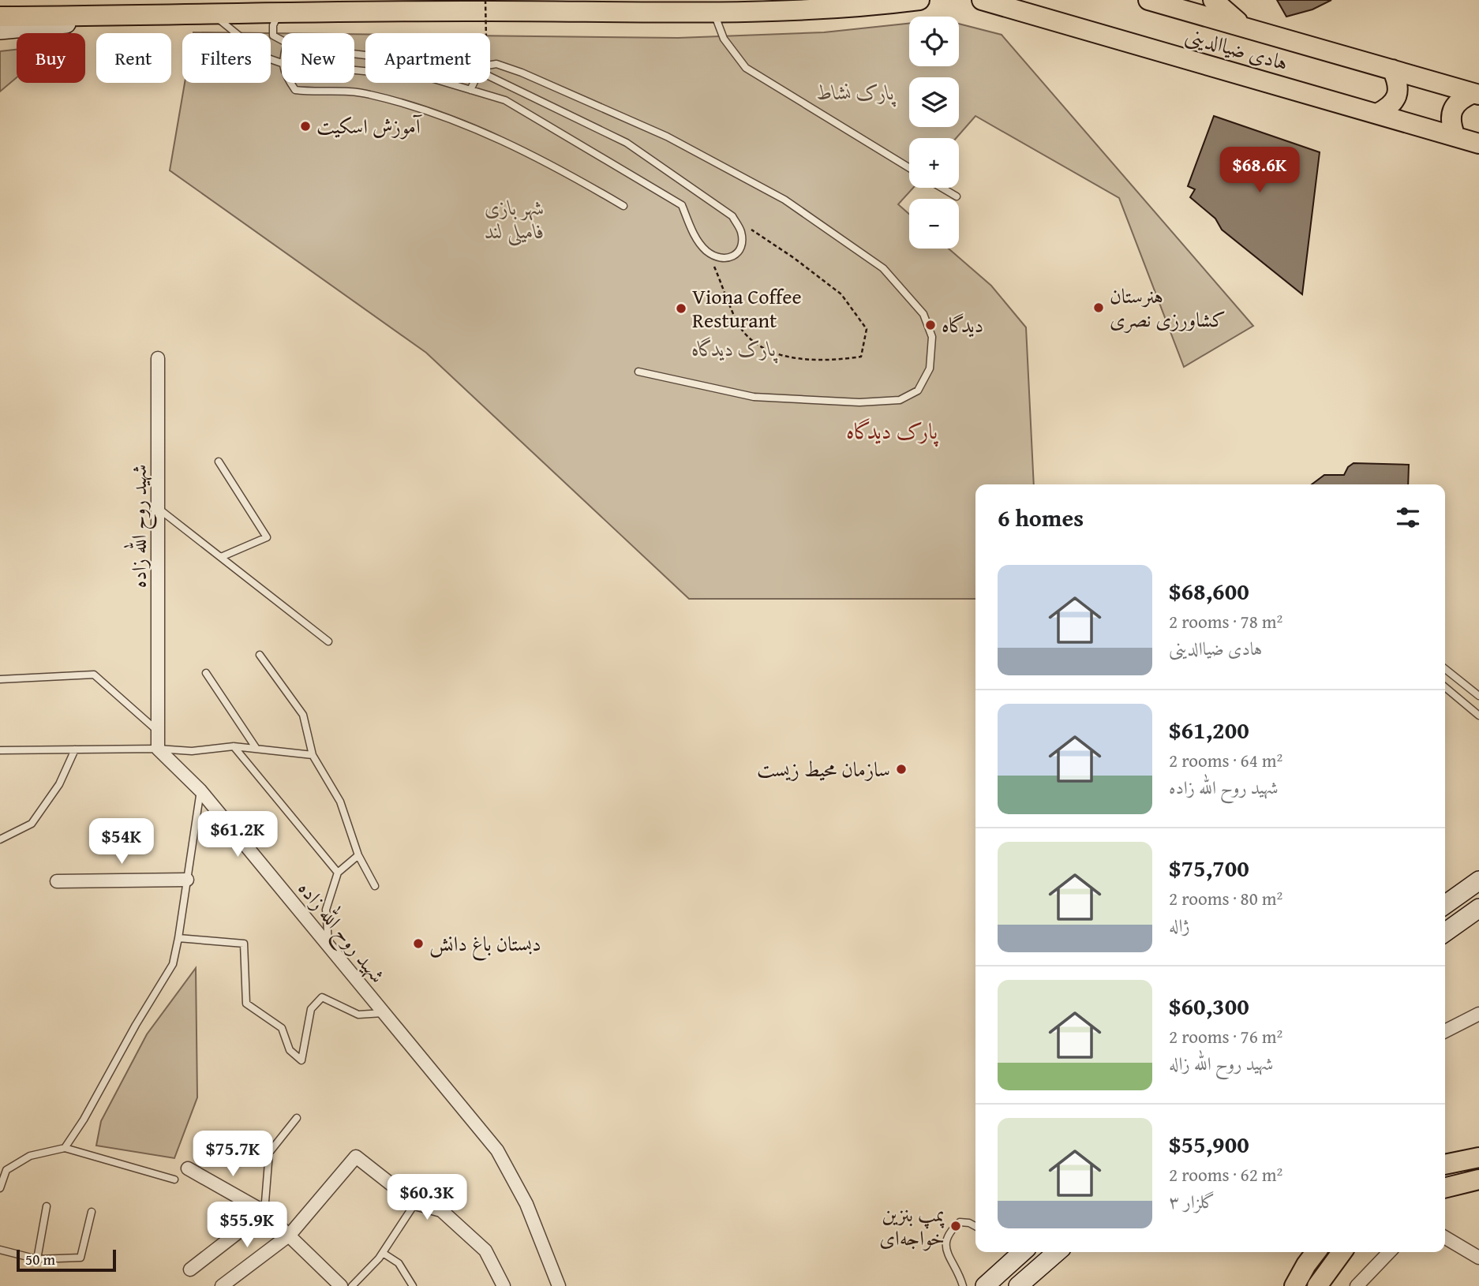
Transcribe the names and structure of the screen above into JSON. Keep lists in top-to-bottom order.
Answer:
{
  "streets": {
    "main road": ["هادی ضیاالدینی"],
    "street": ["شهید روح الله زاده"]
  },
  "districts": ["پارک دیدگاه"],
  "parks": ["پارک نشاط", "شهر بازی فامیلی لند", "پارک دیدگاه"],
  "places": [
    "آموزش اسکیت",
    "هنرستان کشاورزی نصری",
    "Viona Coffee Resturant",
    "دیدگاه",
    "سازمان محیط زیست",
    "دبستان باغ دانش",
    "پمپ بنزین خواجه‌ای"
  ],
  "scale_bar": "50 m",
  "page": {
    "map_buttons": ["+", "−"],
    "chip": [
      "Buy",
      "Rent",
      "Filters",
      "New",
      "Apartment"
    ],
    "price": [
      "$68.6K",
      "$61.2K",
      "$54K",
      "$75.7K",
      "$60.3K",
      "$55.9K"
    ],
    "heading": "6 homes",
    "list": [
      {
        "name": "$68,600",
        "note": "2 rooms · 78 m² · هادی ضیاالدینی"
      },
      {
        "name": "$61,200",
        "note": "2 rooms · 64 m² · شهید روح الله زاده"
      },
      {
        "name": "$75,700",
        "note": "2 rooms · 80 m² · ژاله"
      },
      {
        "name": "$60,300",
        "note": "2 rooms · 76 m² · شهید روح الله زاله"
      },
      {
        "name": "$55,900",
        "note": "2 rooms · 62 m² · گلزار ۳"
      }
    ],
    "scale": "50 m"
  }
}
